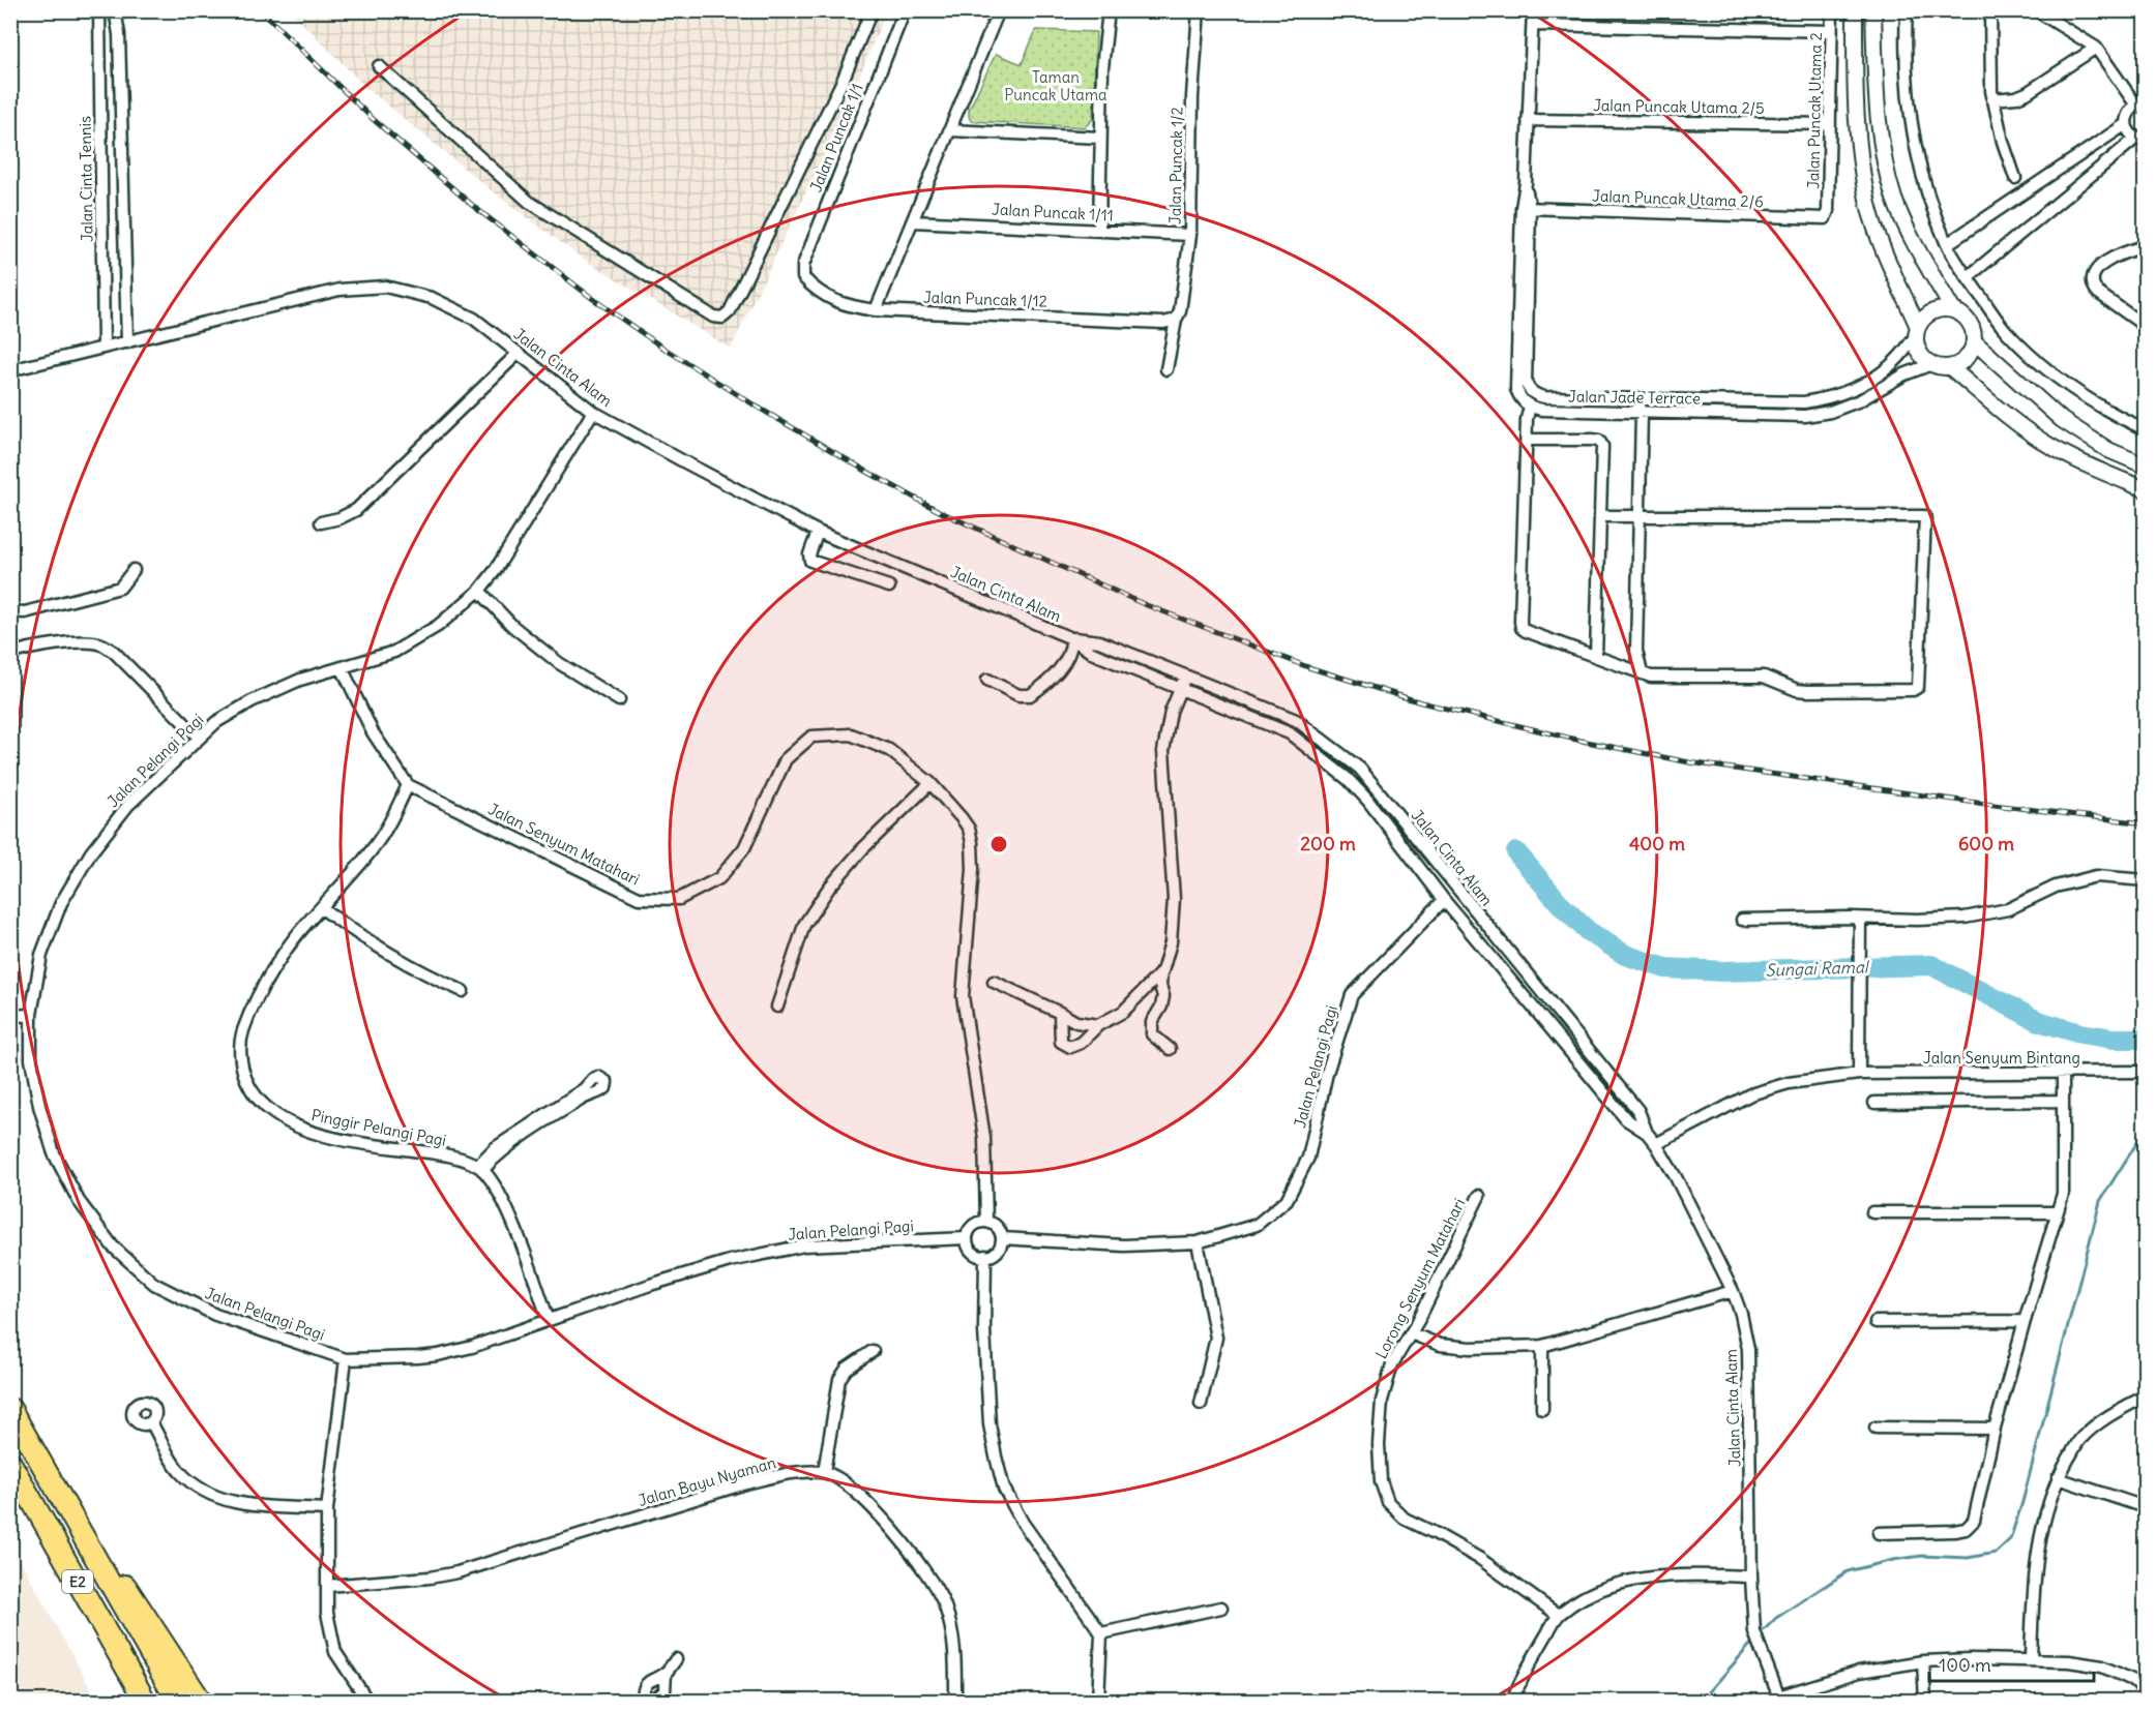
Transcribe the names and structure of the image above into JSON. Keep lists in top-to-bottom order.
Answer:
{
  "streets": {
    "highway": ["E2"],
    "street": [
      "Jalan Puncak Utama 2/5",
      "Jalan Puncak Utama 2",
      "Jalan Puncak 1/1",
      "Jalan Puncak 1/2",
      "Jalan Cinta Tennis",
      "Jalan Puncak Utama 2/6",
      "Jalan Puncak 1/11",
      "Jalan Puncak 1/12",
      "Jalan Cinta Alam",
      "Jalan Jade Terrace",
      "Jalan Pelangi Pagi",
      "Jalan Senyum Matahari",
      "Jalan Senyum Bintang",
      "Pinggir Pelangi Pagi",
      "Lorong Senyum Matahari",
      "Jalan Bayu Nyaman"
    ]
  },
  "crossings": [
    ["Jalan Puncak Utama 2/5", "Jalan Puncak Utama 2"],
    ["Jalan Puncak Utama 2", "Jalan Puncak Utama 2/6"],
    ["Jalan Puncak 1/1", "Jalan Puncak 1/12"],
    ["Jalan Puncak 1/2", "Jalan Puncak 1/11"],
    ["Jalan Puncak 1/2", "Jalan Puncak 1/12"],
    ["Jalan Cinta Tennis", "Jalan Cinta Alam"],
    ["Jalan Puncak Utama 2/6", "Jalan Jade Terrace"],
    ["Jalan Cinta Alam", "Jalan Pelangi Pagi"],
    ["Jalan Cinta Alam", "Jalan Senyum Bintang"],
    ["Jalan Pelangi Pagi", "Jalan Senyum Matahari"],
    ["Jalan Senyum Matahari", "Pinggir Pelangi Pagi"]
  ],
  "water": ["Sungai Ramal"],
  "parks": ["Taman Puncak Utama"],
  "scale_bar": "100 m",
  "rings": ["200 m", "400 m", "600 m"]
}
